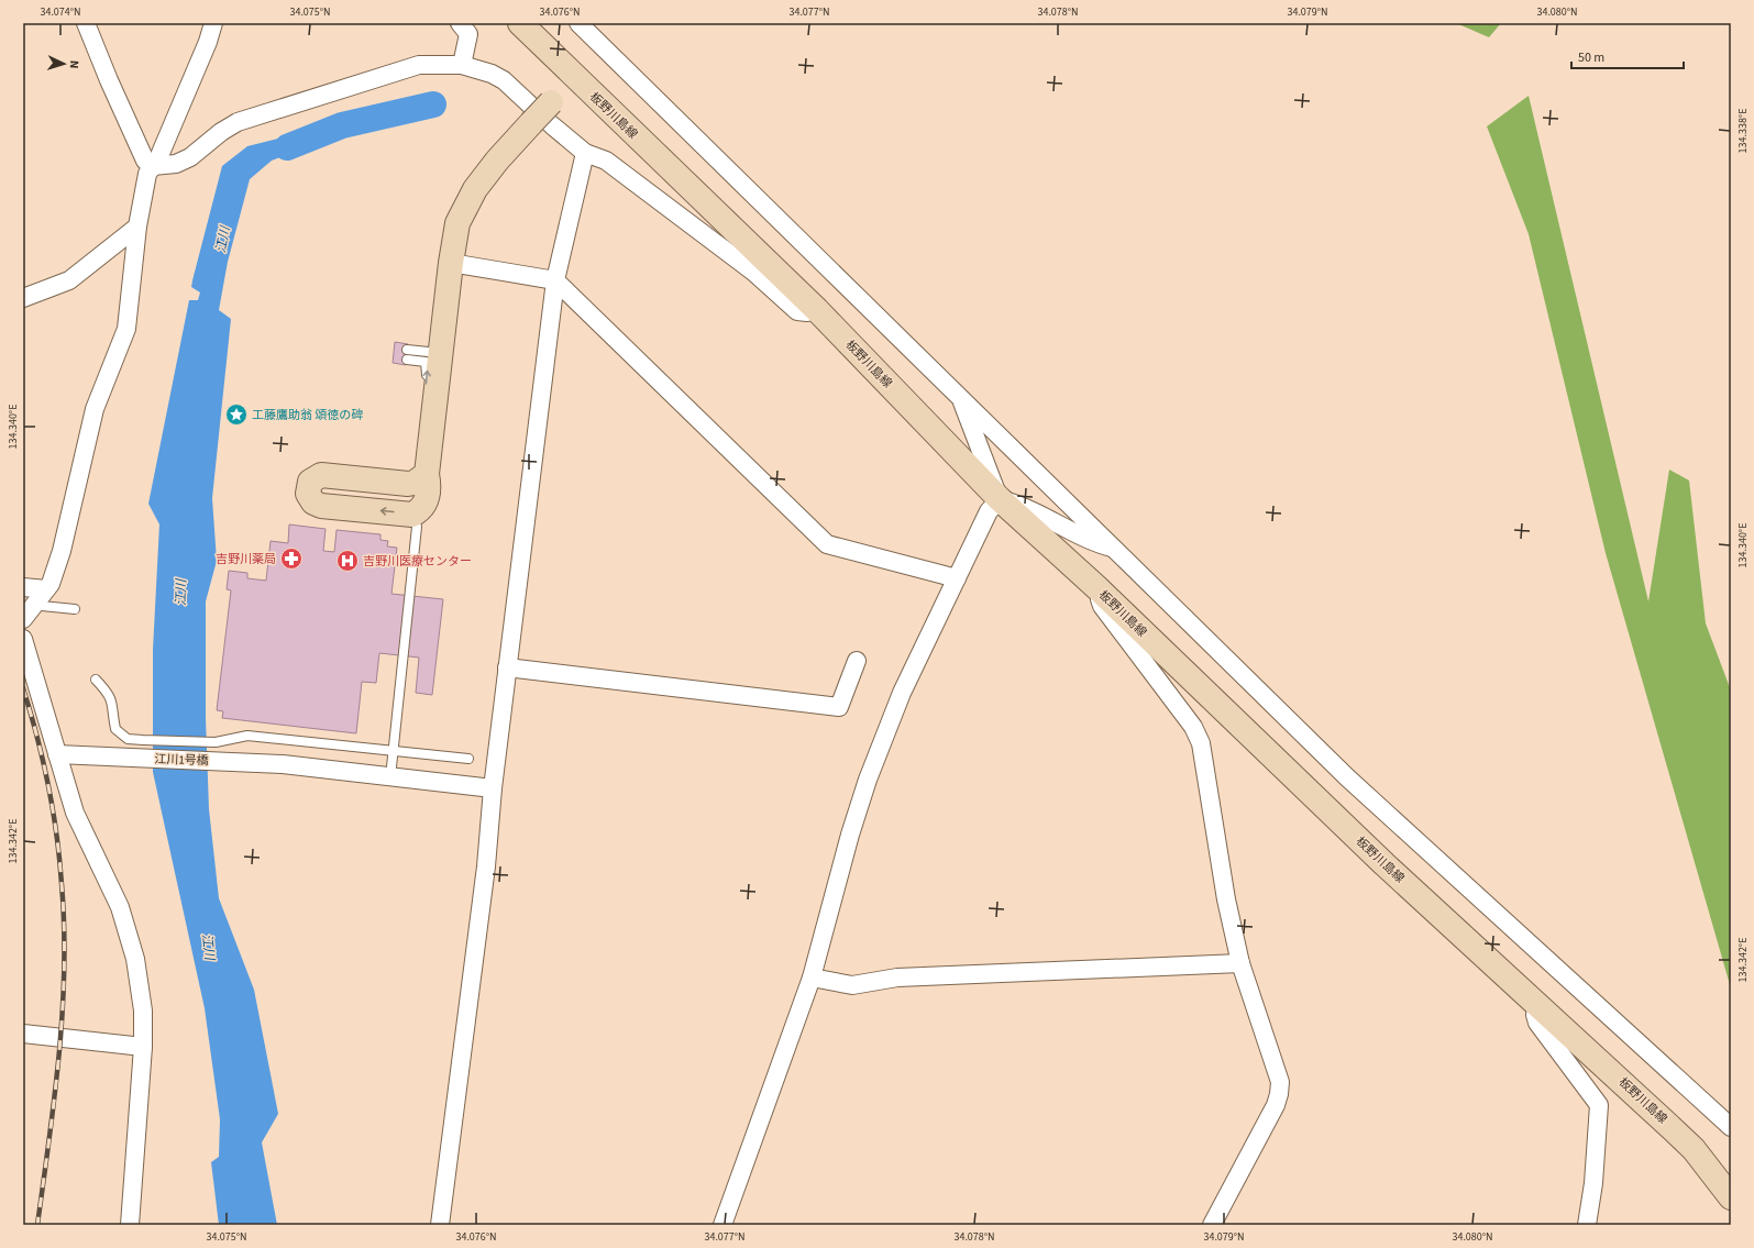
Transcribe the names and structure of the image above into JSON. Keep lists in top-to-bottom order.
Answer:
{
  "streets": {
    "main road": ["板野川島線"],
    "street": ["江川1号橋"]
  },
  "water": ["江川"],
  "places": {
    "place": ["工藤鷹助翁 頌徳の碑"],
    "pharmacy": ["吉野川薬局"],
    "hospital": ["吉野川医療センター"]
  },
  "scale_bar": "50 m",
  "north": "right",
  "coordinates": [
    "34.074°N",
    "34.075°N",
    "34.076°N",
    "34.077°N",
    "34.078°N",
    "34.079°N",
    "34.080°N",
    "134.338°E",
    "134.340°E",
    "134.342°E"
  ]
}
